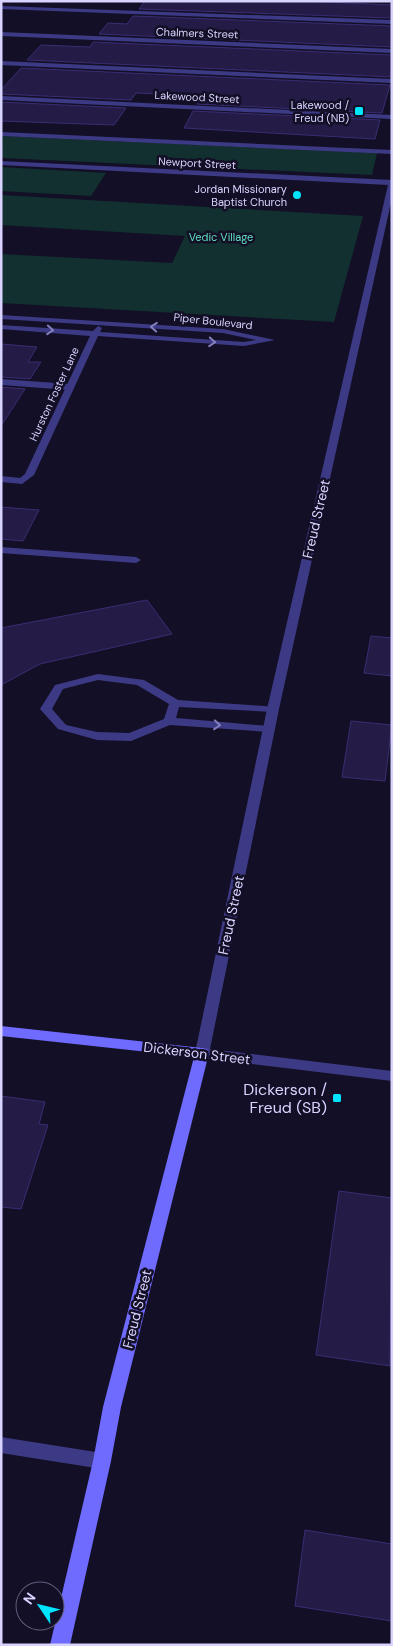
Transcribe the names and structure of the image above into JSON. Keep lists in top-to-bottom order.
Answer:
{
  "streets": {
    "street": [
      "Chalmers Street",
      "Lakewood Street",
      "Newport Street",
      "Piper Boulevard",
      "Hurston Foster Lane",
      "Freud Street",
      "Dickerson Street"
    ]
  },
  "crossings": [
    ["Newport Street", "Freud Street"],
    ["Piper Boulevard", "Hurston Foster Lane"],
    ["Freud Street", "Dickerson Street"]
  ],
  "parks": ["Vedic Village"],
  "places": {
    "transit": ["Lakewood / Freud (NB)", "Dickerson / Freud (SB)"],
    "other": ["Jordan Missionary Baptist Church"]
  },
  "north": "top left"
}
